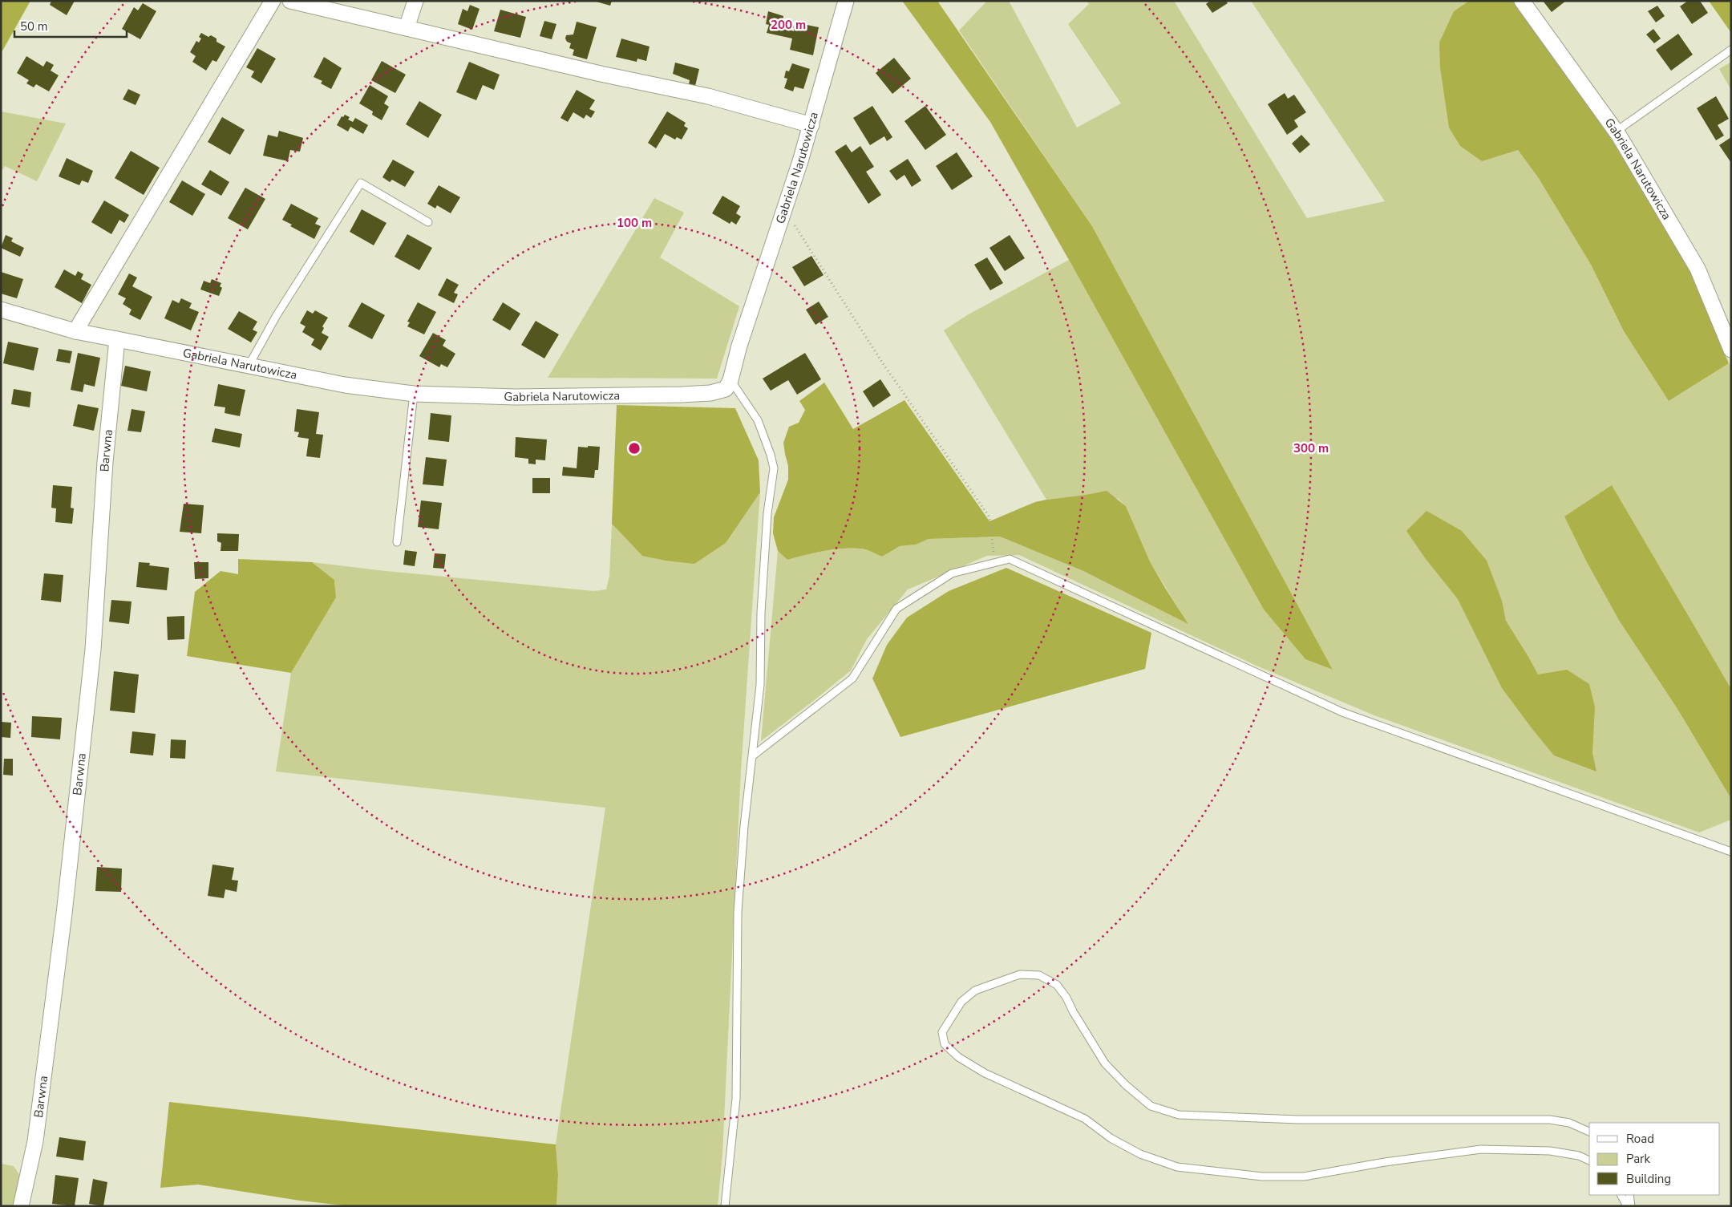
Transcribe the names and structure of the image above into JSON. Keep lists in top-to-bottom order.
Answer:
{
  "streets": {
    "street": ["Gabriela Narutowicza", "Barwna"]
  },
  "crossings": [
    ["Gabriela Narutowicza", "Barwna"]
  ],
  "legend": ["Road", "Park", "Building"],
  "scale_bar": "50 m",
  "rings": ["200 m", "100 m", "300 m"]
}
